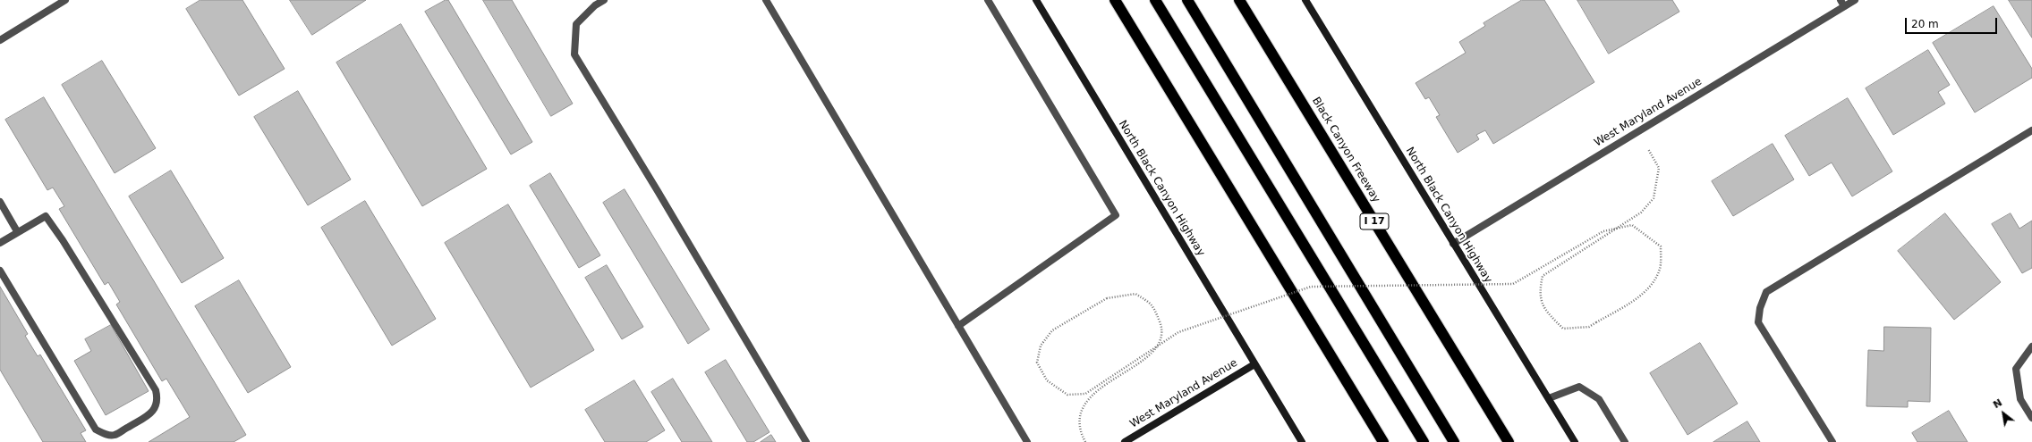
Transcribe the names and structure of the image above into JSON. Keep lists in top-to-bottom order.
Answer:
{
  "streets": {
    "highway": ["Black Canyon Freeway", "I 17"],
    "main road": ["West Maryland Avenue", "North Black Canyon Highway"]
  },
  "crossings": [
    ["West Maryland Avenue", "North Black Canyon Highway"]
  ],
  "scale_bar": "20 m",
  "north": "top left"
}
